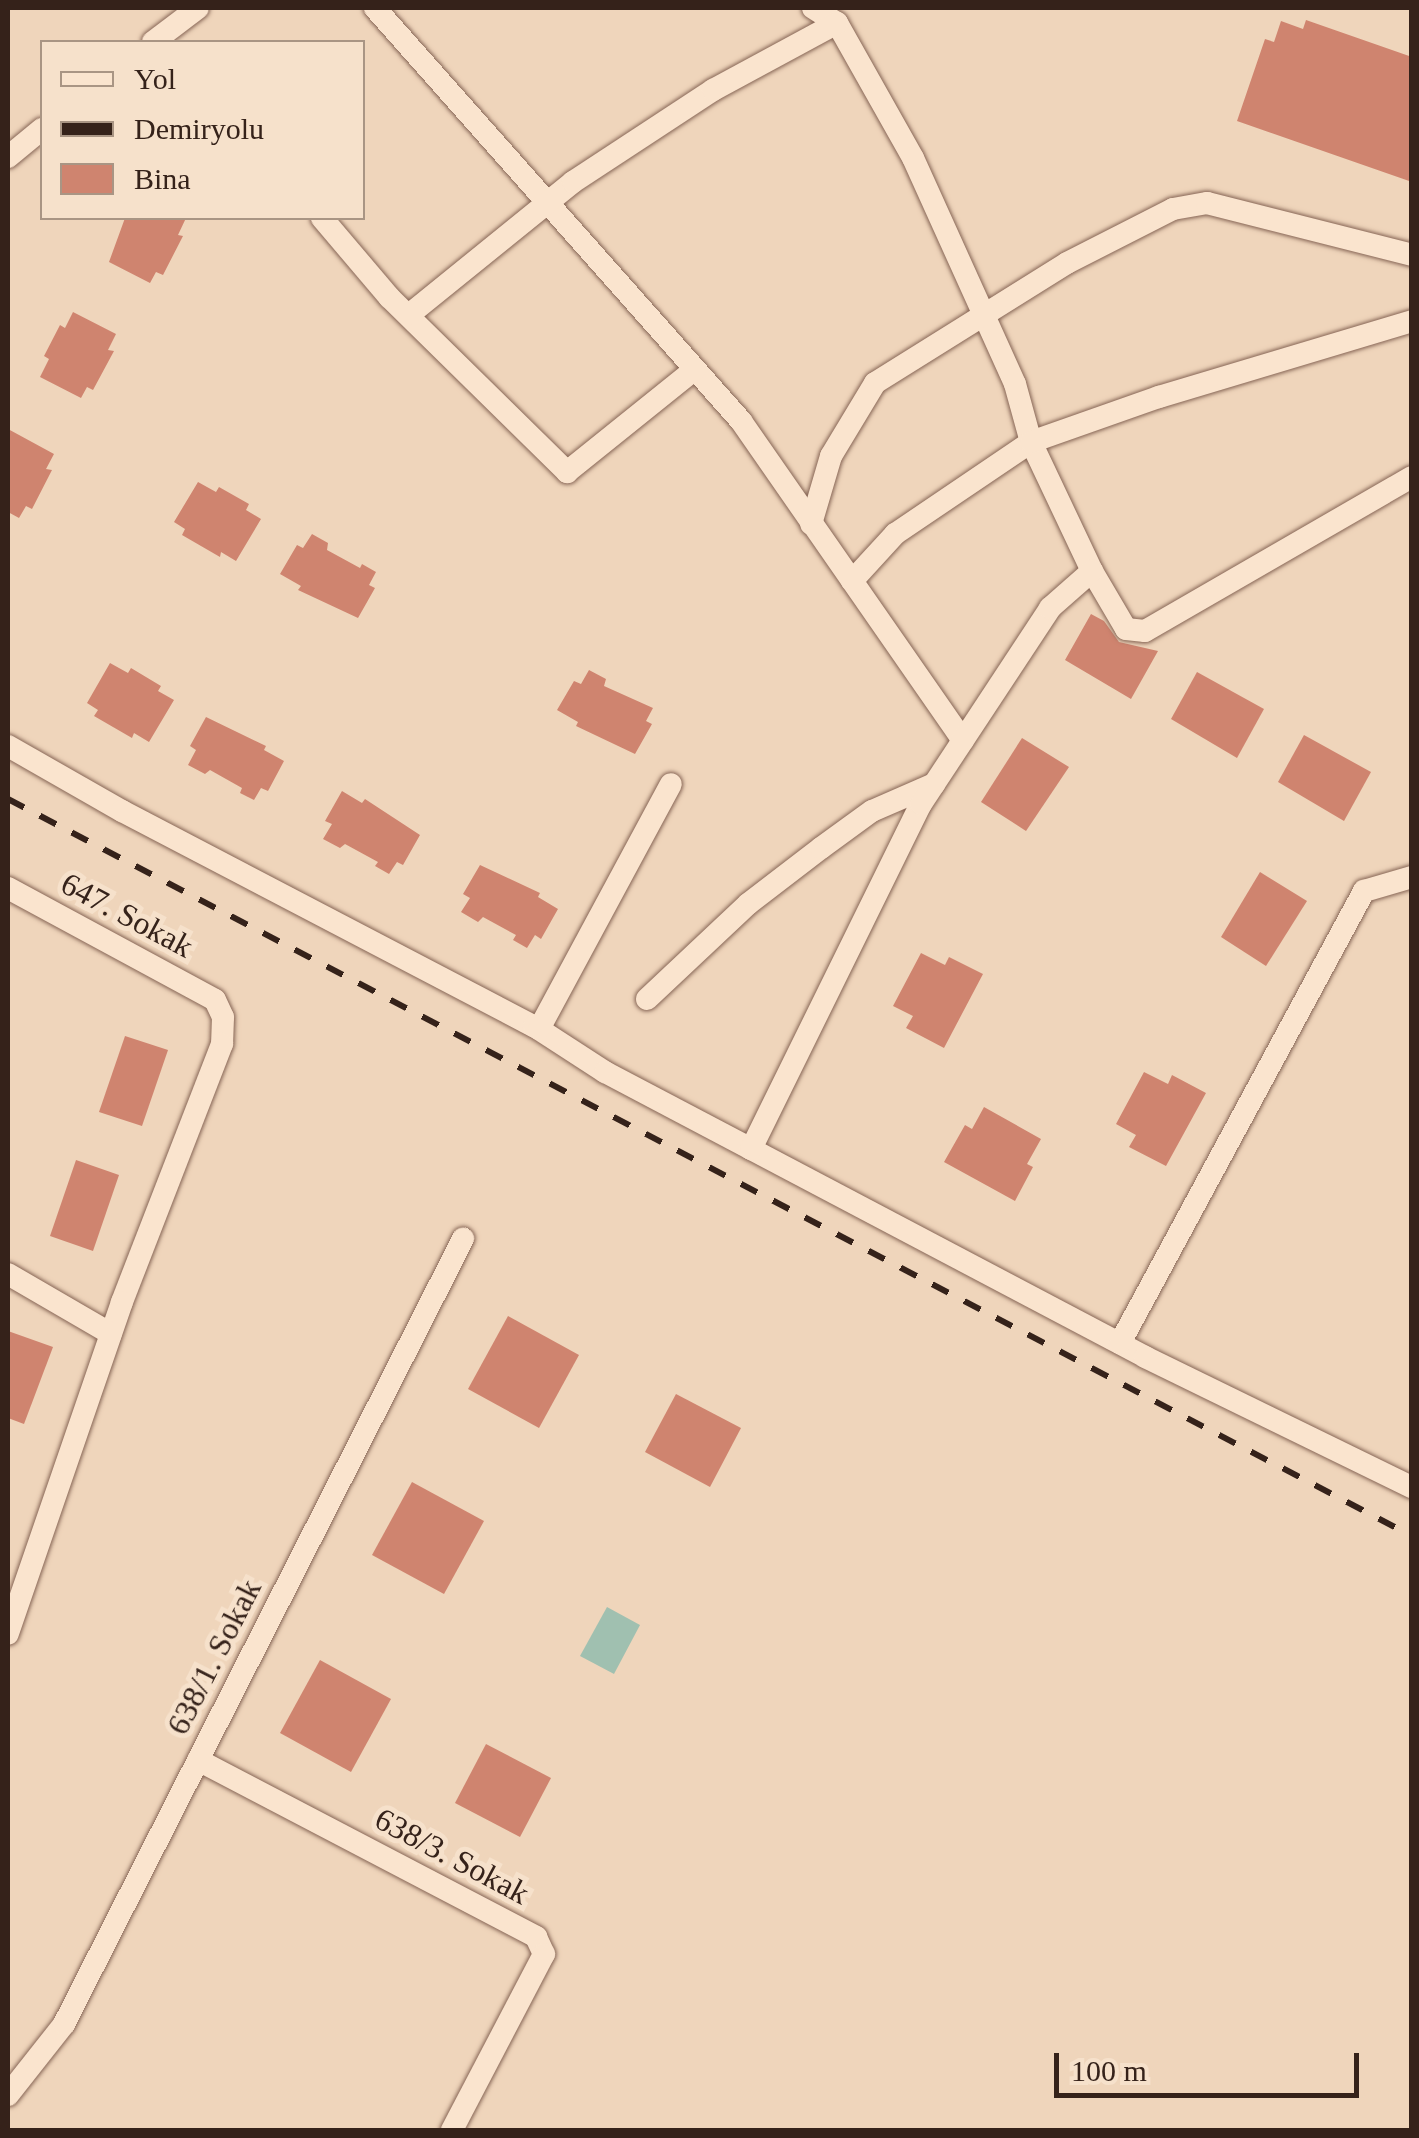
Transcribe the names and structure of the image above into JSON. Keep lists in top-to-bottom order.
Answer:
{
  "streets": {
    "street": ["647. Sokak", "638/1. Sokak", "638/3. Sokak"]
  },
  "crossings": [
    ["638/1. Sokak", "638/3. Sokak"]
  ],
  "legend": ["Yol", "Demiryolu", "Bina"],
  "scale_bar": "100 m"
}
